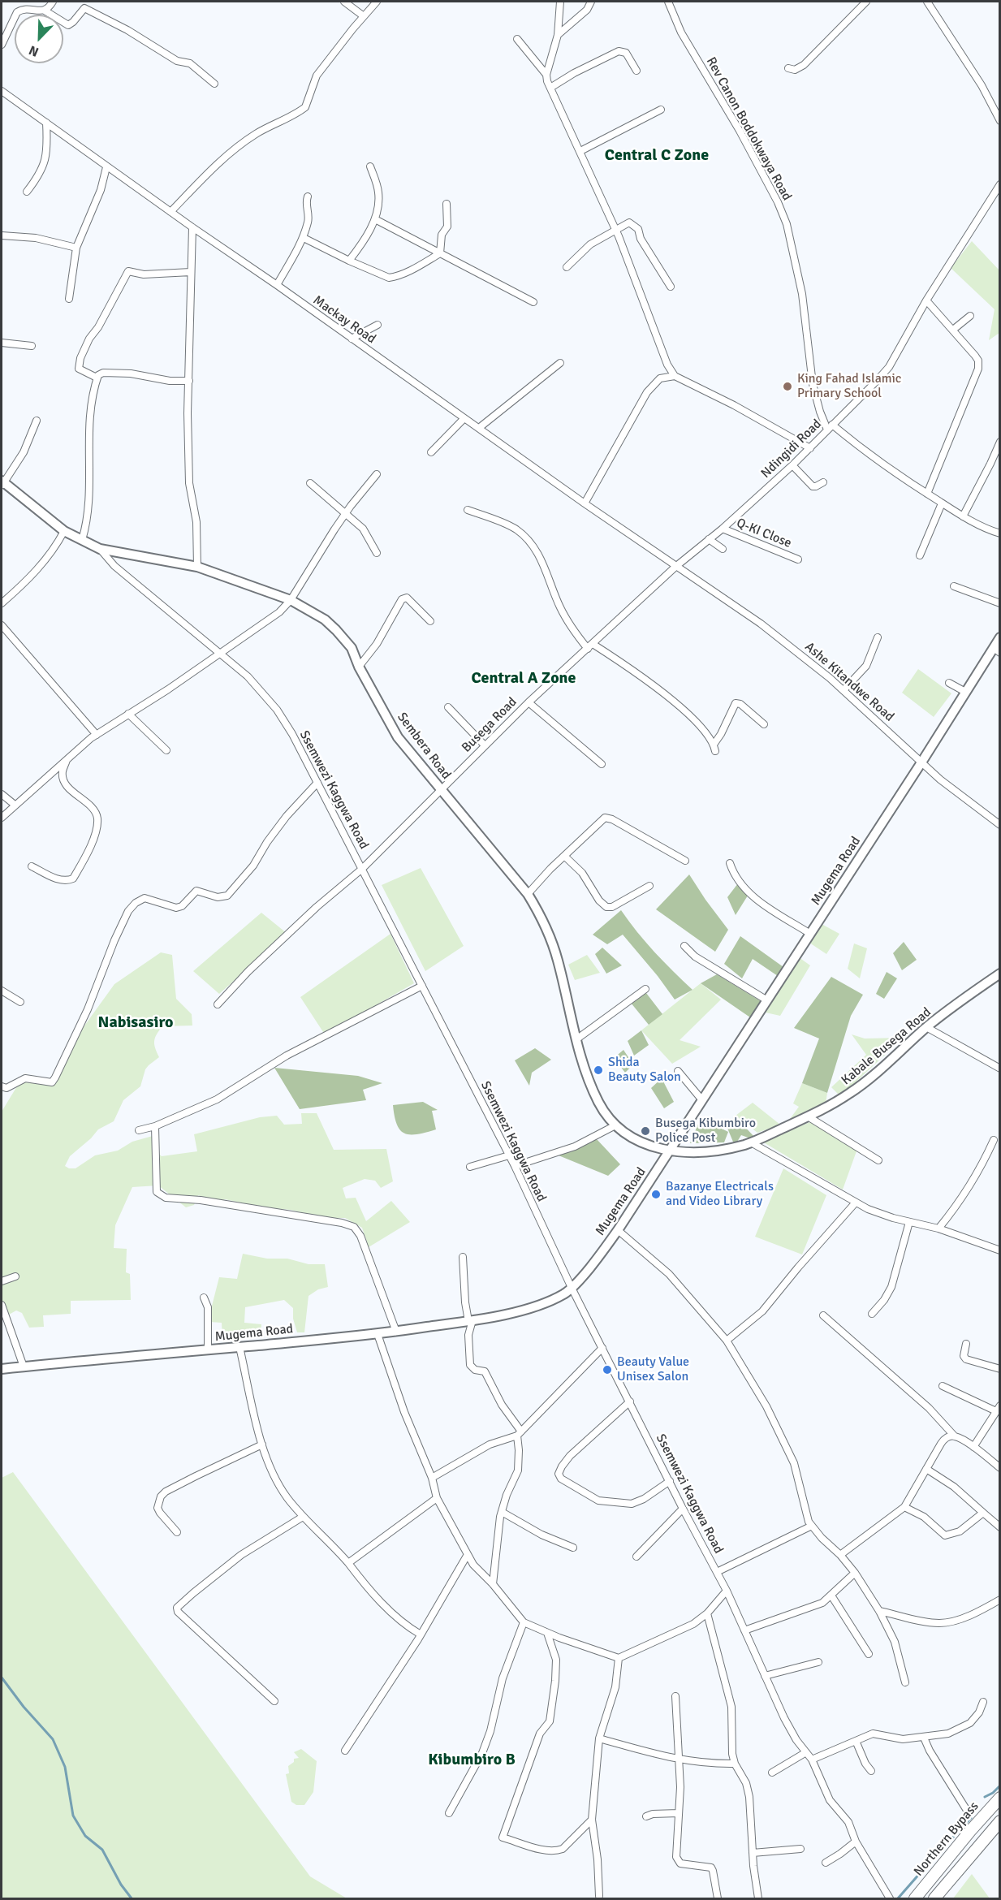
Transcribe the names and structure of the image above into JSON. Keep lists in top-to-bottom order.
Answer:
{
  "streets": {
    "highway": ["Northern Bypass"],
    "street": [
      "Rev Canon Boddokwaya Road",
      "Mackay Road",
      "Ndingidi Road",
      "Q-KI Close",
      "Ashe Kitandwe Road",
      "Busega Road",
      "Sembera Road",
      "Ssemwezi Kaggwa Road",
      "Mugema Road",
      "Kabale Busega Road"
    ]
  },
  "crossings": [
    ["Rev Canon Boddokwaya Road", "Ndingidi Road"],
    ["Mackay Road", "Ndingidi Road"],
    ["Mackay Road", "Ashe Kitandwe Road"],
    ["Mackay Road", "Busega Road"],
    ["Ndingidi Road", "Q-KI Close"],
    ["Ndingidi Road", "Ashe Kitandwe Road"],
    ["Ndingidi Road", "Busega Road"],
    ["Ashe Kitandwe Road", "Busega Road"],
    ["Ashe Kitandwe Road", "Mugema Road"],
    ["Busega Road", "Sembera Road"],
    ["Busega Road", "Ssemwezi Kaggwa Road"],
    ["Sembera Road", "Ssemwezi Kaggwa Road"],
    ["Sembera Road", "Mugema Road"],
    ["Sembera Road", "Kabale Busega Road"],
    ["Ssemwezi Kaggwa Road", "Mugema Road"],
    ["Mugema Road", "Kabale Busega Road"]
  ],
  "districts": [
    "Central C Zone",
    "Central A Zone",
    "Nabisasiro",
    "Kibumbiro B"
  ],
  "places": [
    "King Fahad Islamic Primary School",
    "Shida Beauty Salon",
    "Busega Kibumbiro Police Post",
    "Bazanye Electricals and Video Library",
    "Beauty Value Unisex Salon"
  ],
  "north": "bottom left"
}
